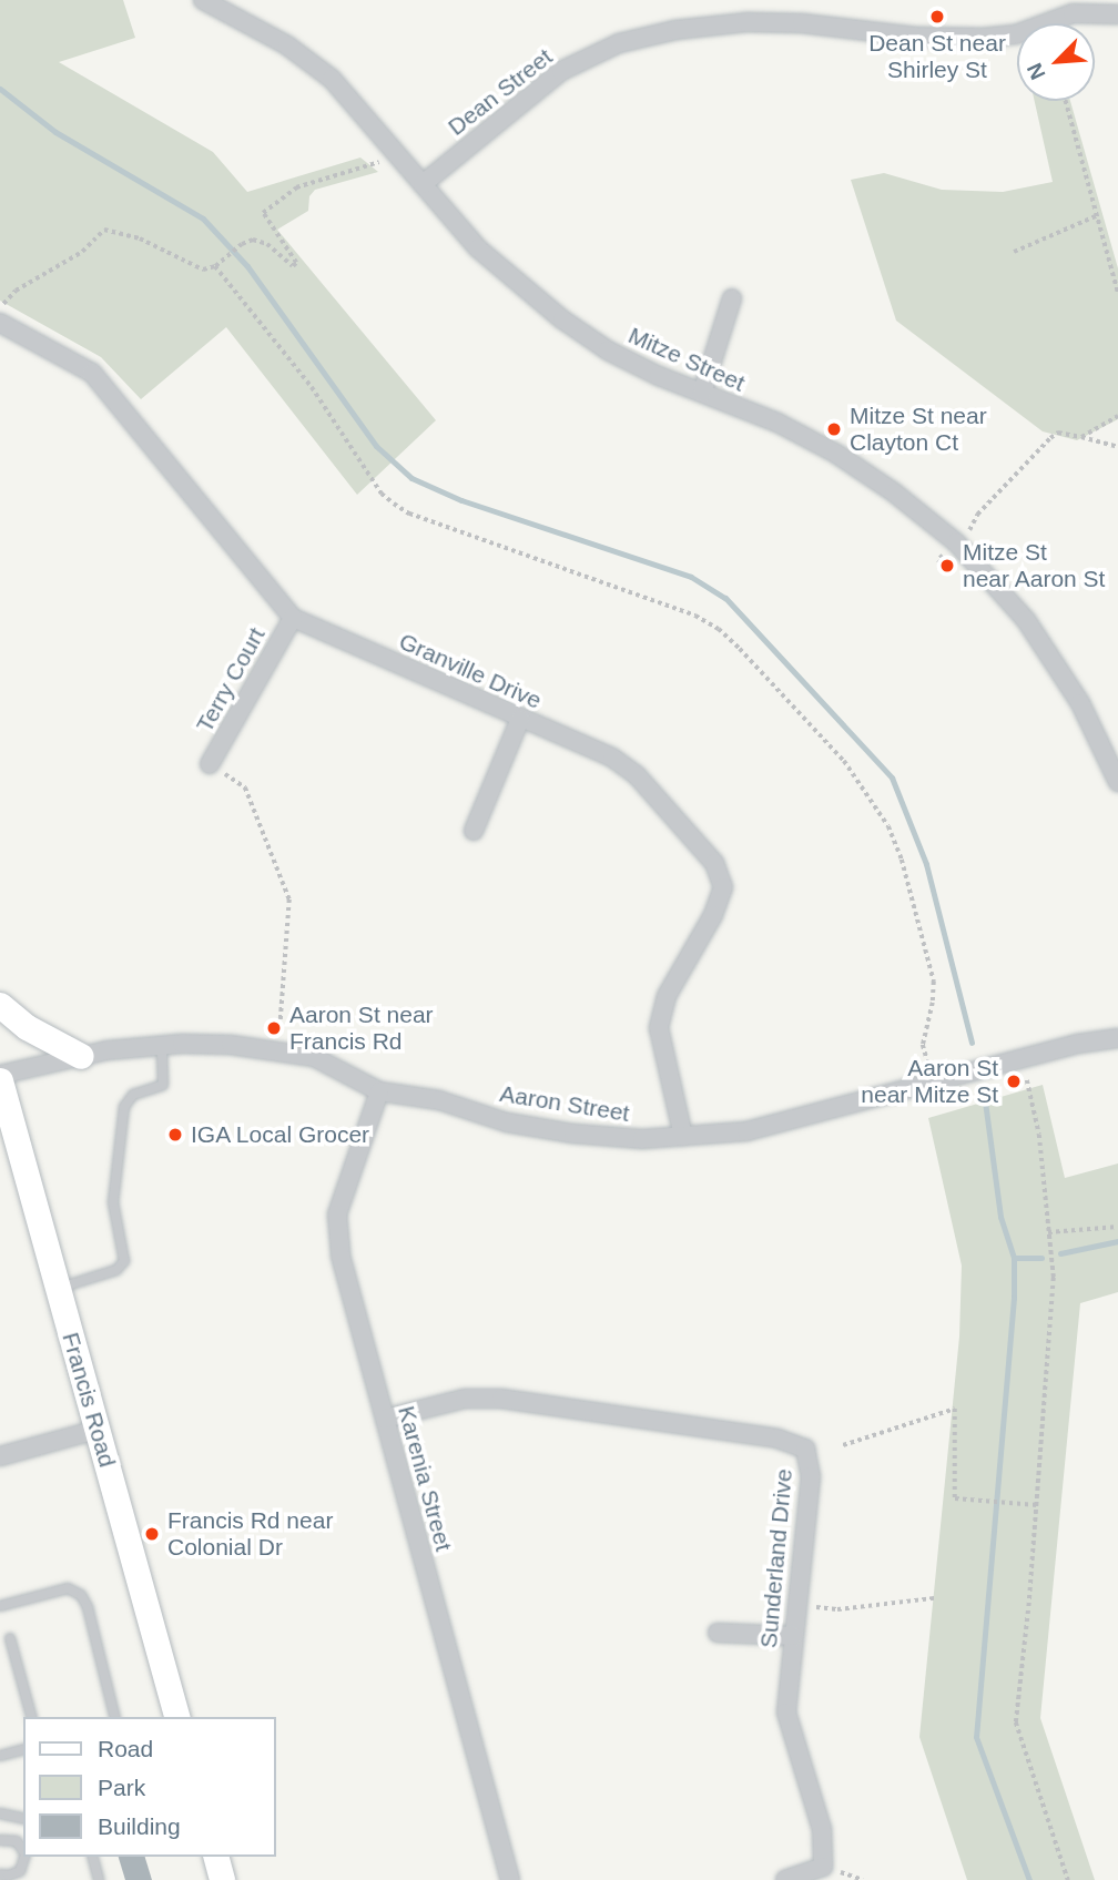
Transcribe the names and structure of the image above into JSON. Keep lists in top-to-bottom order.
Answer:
{
  "streets": {
    "main road": ["Francis Road"],
    "street": [
      "Dean Street",
      "Mitze Street",
      "Granville Drive",
      "Terry Court",
      "Aaron Street",
      "Karenia Street",
      "Sunderland Drive"
    ]
  },
  "crossings": [
    ["Dean Street", "Mitze Street"],
    ["Granville Drive", "Terry Court"],
    ["Granville Drive", "Aaron Street"],
    ["Aaron Street", "Francis Road"],
    ["Aaron Street", "Karenia Street"],
    ["Karenia Street", "Sunderland Drive"]
  ],
  "places": [
    "Dean St near Shirley St",
    "Mitze St near Clayton Ct",
    "Mitze St near Aaron St",
    "Aaron St near Francis Rd",
    "Aaron St near Mitze St",
    "IGA Local Grocer",
    "Francis Rd near Colonial Dr"
  ],
  "legend": ["Road", "Park", "Building"],
  "north": "bottom left"
}
